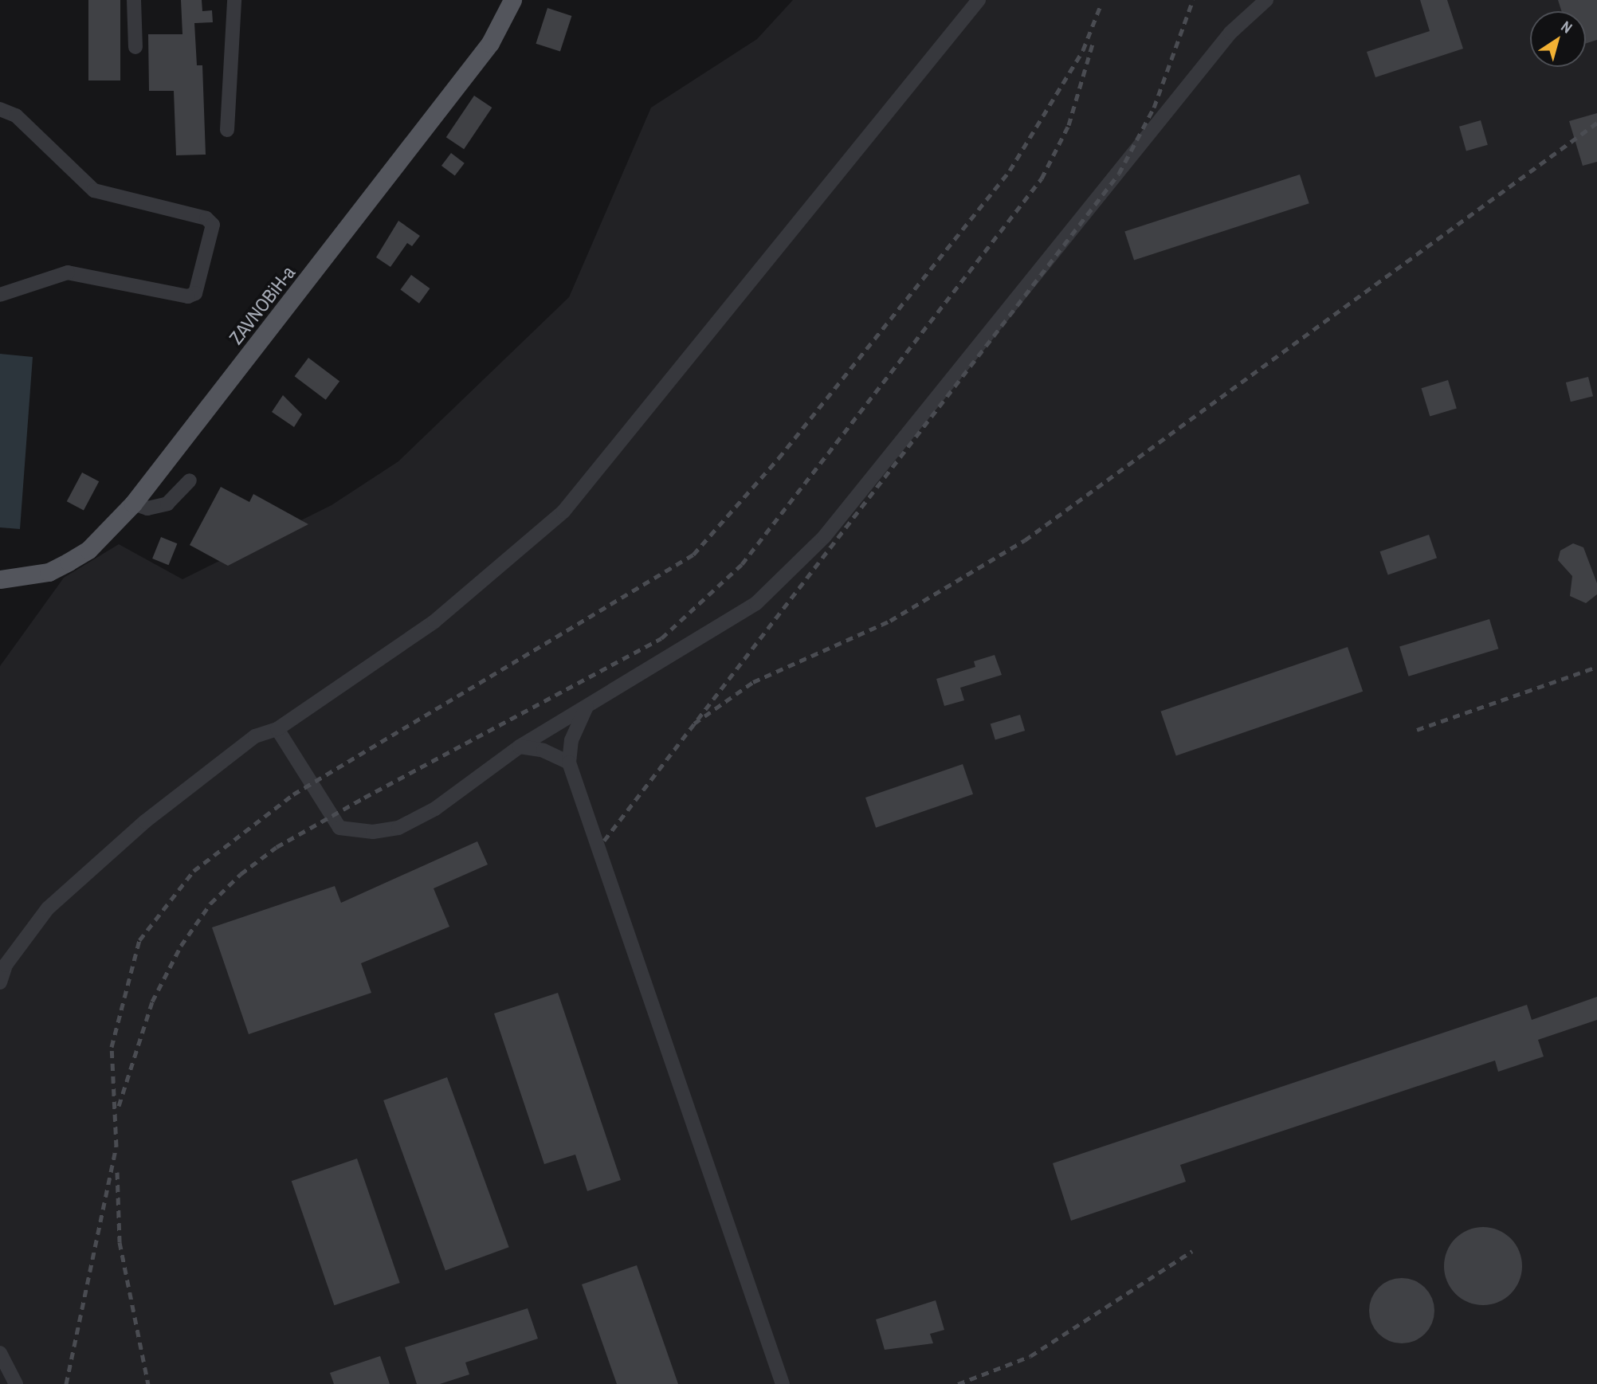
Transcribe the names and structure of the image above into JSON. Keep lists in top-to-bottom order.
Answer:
{
  "streets": {
    "main road": ["ZAVNOBiH-a"]
  },
  "north": "top right"
}
